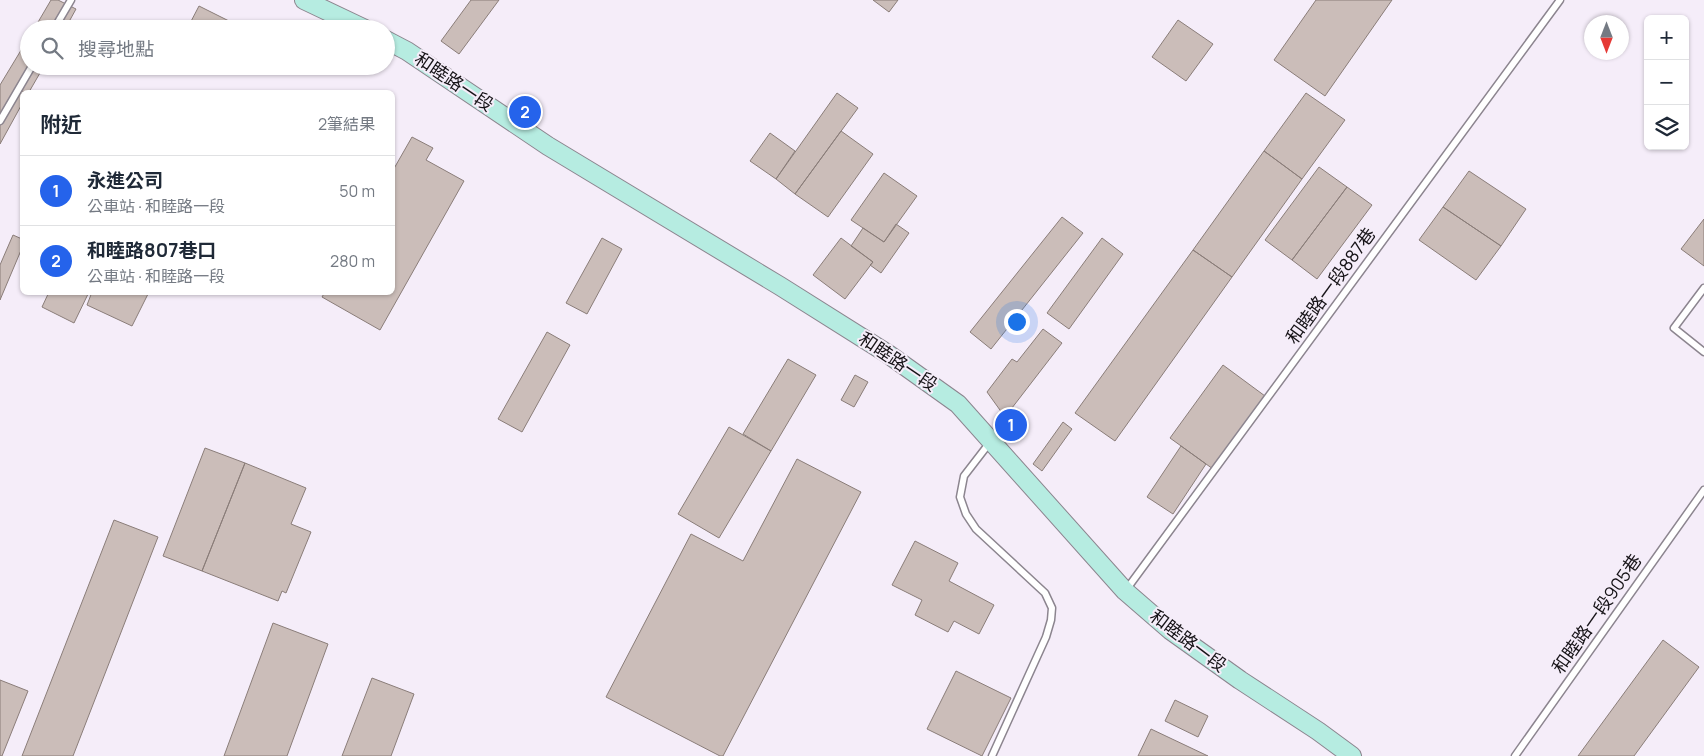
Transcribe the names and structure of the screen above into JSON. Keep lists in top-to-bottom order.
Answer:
{
  "streets": {
    "street": ["和睦路一段"],
    "lane": ["和睦路一段887巷", "和睦路一段905巷"]
  },
  "crossings": [
    ["和睦路一段", "和睦路一段887巷"]
  ],
  "north": "bottom",
  "page": {
    "map_buttons": ["+", "−"],
    "search": "搜尋地點",
    "heading": ["附近", "2筆結果"],
    "pins": ["2", "1"],
    "list": [
      {
        "mark": "1",
        "name": "永進公司",
        "note": "公車站 · 和睦路一段",
        "value": "50 m"
      },
      {
        "mark": "2",
        "name": "和睦路807巷口",
        "note": "公車站 · 和睦路一段",
        "value": "280 m"
      }
    ]
  }
}
